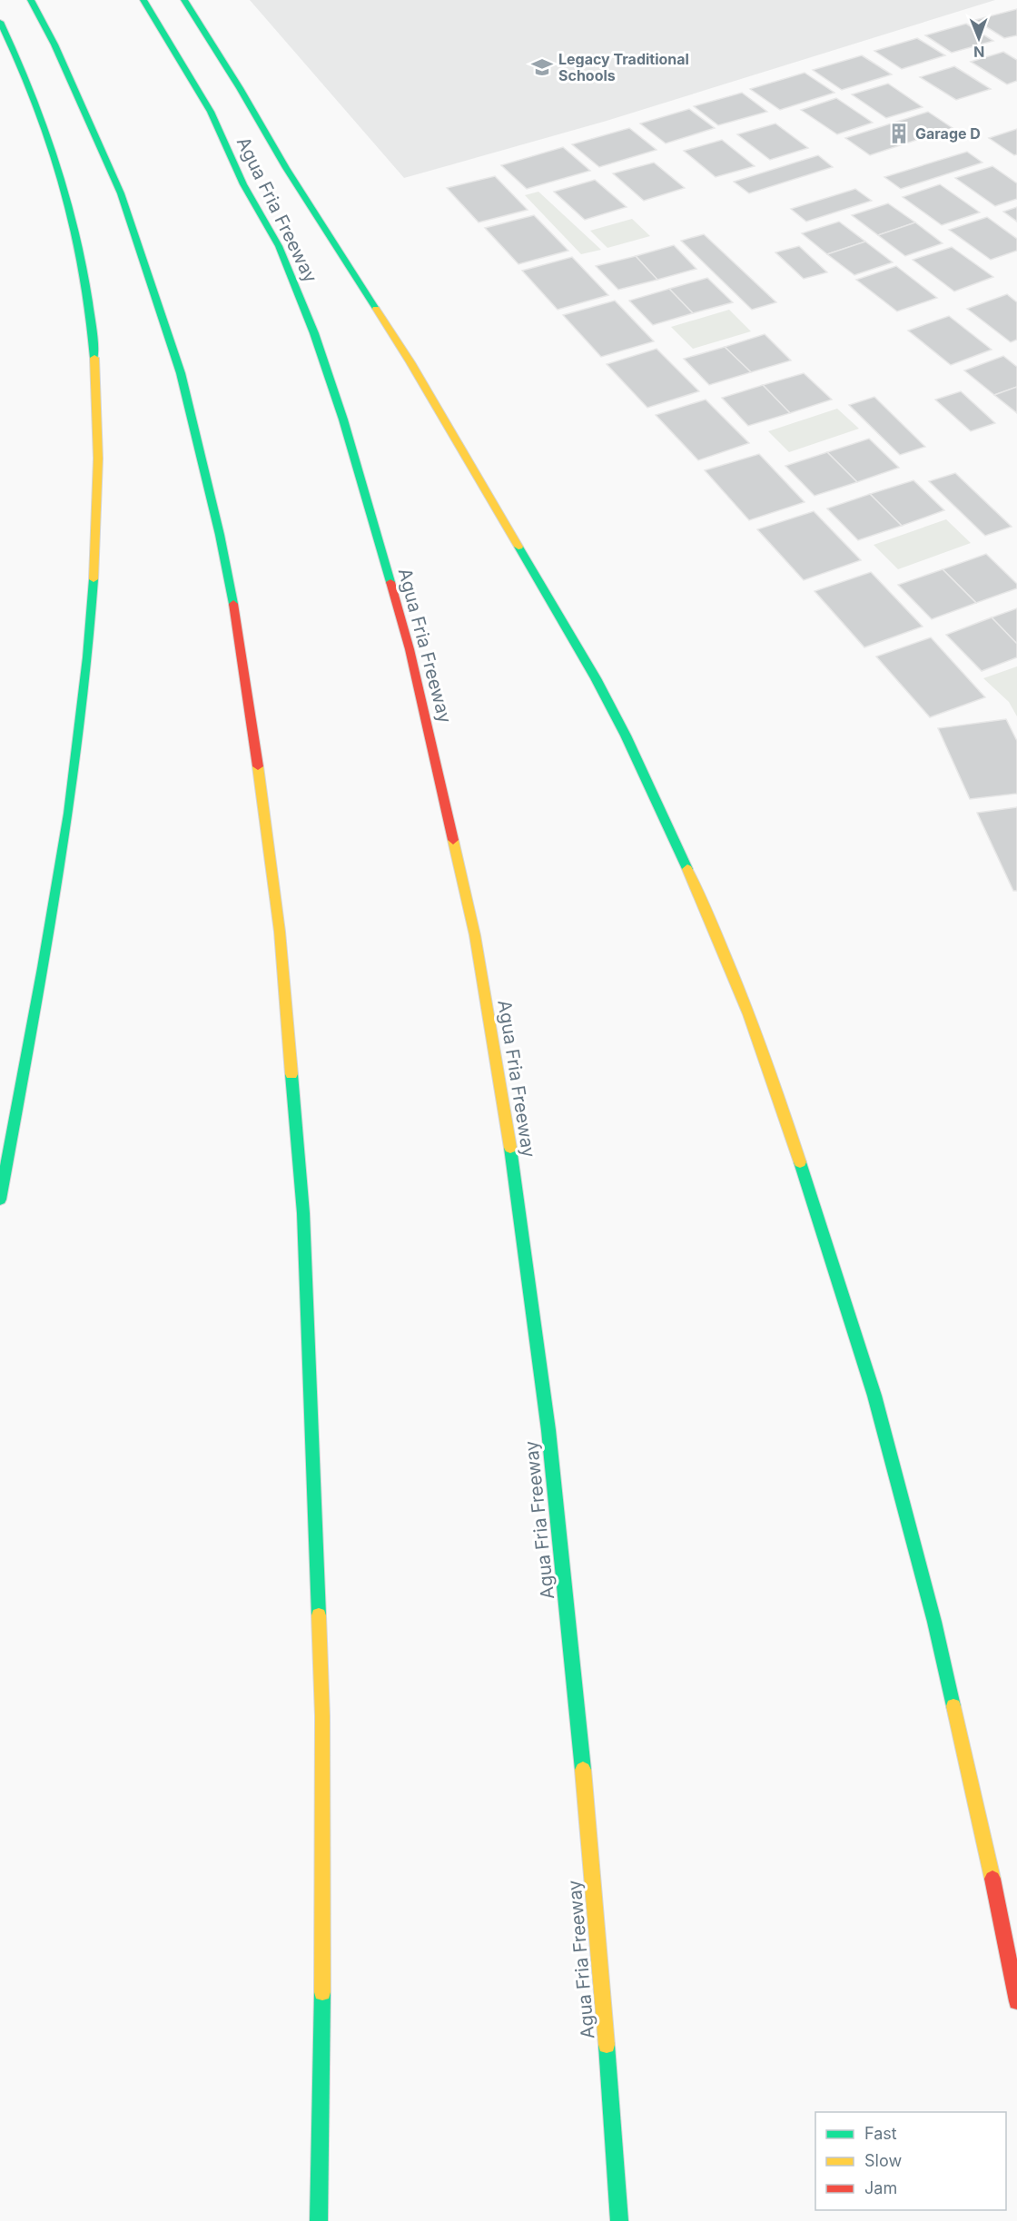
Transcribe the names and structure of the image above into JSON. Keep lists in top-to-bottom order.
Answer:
{
  "streets": {
    "highway": ["Agua Fria Freeway"]
  },
  "places": {
    "school or university": ["Legacy Traditional Schools"],
    "building": ["Garage D"]
  },
  "legend": ["Fast", "Slow", "Jam"],
  "north": "bottom"
}
